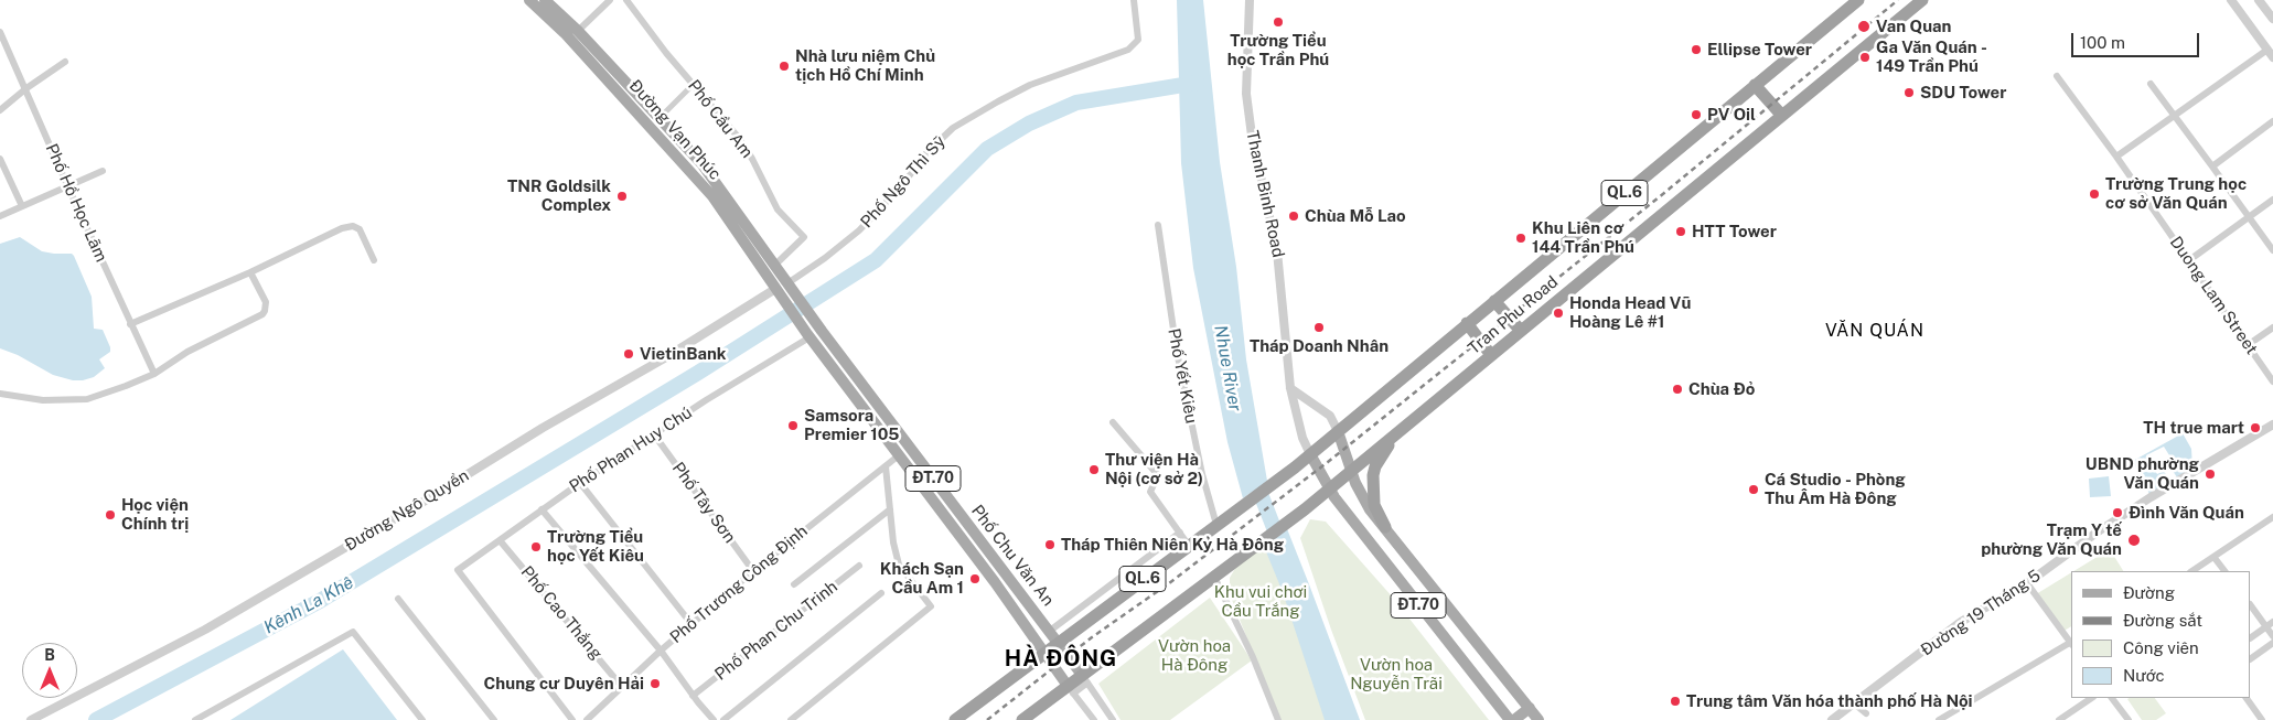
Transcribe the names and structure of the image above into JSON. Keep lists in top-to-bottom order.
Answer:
{
  "streets": {
    "highway": ["QL.6", "Tran Phu Road"],
    "main road": ["Đường Vạn Phúc", "ĐT.70", "Phố Chu Văn An"],
    "street": [
      "Phố Cầu Am",
      "Phố Ngô Thì Sỹ",
      "Thanh Binh Road",
      "Phố Hồ Học Lãm",
      "Duong Lam Street",
      "Phố Yết Kiêu",
      "Phố Phan Huy Chú",
      "Phố Tây Sơn",
      "Đường Ngô Quyền",
      "Phố Trương Công Định",
      "Phố Cao Thắng",
      "Đường 19 Tháng 5",
      "Phố Phan Chu Trinh"
    ]
  },
  "crossings": [
    ["Phố Cầu Am", "Đường Vạn Phúc"],
    ["Đường Vạn Phúc", "Phố Ngô Thì Sỹ"],
    ["Đường Vạn Phúc", "ĐT.70"],
    ["Đường Vạn Phúc", "Đường Ngô Quyền"],
    ["Phố Ngô Thì Sỹ", "ĐT.70"],
    ["QL.6", "Tran Phu Road"],
    ["QL.6", "Phố Yết Kiêu"],
    ["QL.6", "Phố Chu Văn An"],
    ["Thanh Binh Road", "Tran Phu Road"],
    ["Thanh Binh Road", "ĐT.70"],
    ["Tran Phu Road", "Phố Yết Kiêu"],
    ["Tran Phu Road", "ĐT.70"],
    ["Phố Phan Huy Chú", "ĐT.70"],
    ["Phố Phan Huy Chú", "Phố Tây Sơn"],
    ["Phố Phan Huy Chú", "Phố Chu Văn An"],
    ["Phố Phan Huy Chú", "Phố Cao Thắng"],
    ["ĐT.70", "Đường Ngô Quyền"],
    ["ĐT.70", "Phố Chu Văn An"],
    ["Phố Tây Sơn", "Phố Trương Công Định"],
    ["Phố Chu Văn An", "Phố Trương Công Định"],
    ["Phố Trương Công Định", "Phố Cao Thắng"]
  ],
  "districts": ["VĂN QUÁN", "HÀ ĐÔNG"],
  "water": ["Nhue River", "Kênh La Khê"],
  "parks": ["Khu vui chơi Cầu Trắng", "Vườn hoa Hà Đông", "Vườn hoa Nguyễn Trãi"],
  "places": [
    "Trường Tiểu học Trần Phú",
    "Van Quan",
    "Ellipse Tower",
    "Ga Văn Quán - 149 Trần Phú",
    "Nhà lưu niệm Chủ tịch Hồ Chí Minh",
    "SDU Tower",
    "PV Oil",
    "Trường Trung học cơ sở Văn Quán",
    "TNR Goldsilk Complex",
    "Chùa Mỗ Lao",
    "HTT Tower",
    "Khu Liên cơ 144 Trần Phú",
    "Honda Head Vũ Hoàng Lê #1",
    "Tháp Doanh Nhân",
    "VietinBank",
    "Chùa Đỏ",
    "Samsora Premier 105",
    "TH true mart",
    "Thư viện Hà Nội (cơ sở 2)",
    "UBND phường Văn Quán",
    "Cá Studio - Phòng Thu Âm Hà Đông",
    "Đình Văn Quán",
    "Học viện Chính trị",
    "Trạm Y tế phường Văn Quán",
    "Tháp Thiên Niên Kỷ Hà Đông",
    "Trường Tiểu học Yết Kiêu",
    "Khách Sạn Cầu Am 1",
    "Chung cư Duyên Hải",
    "Trung tâm Văn hóa thành phố Hà Nội"
  ],
  "legend": [
    "Đường",
    "Đường sắt",
    "Công viên",
    "Nước"
  ],
  "scale_bar": "100 m",
  "north": "top"
}
